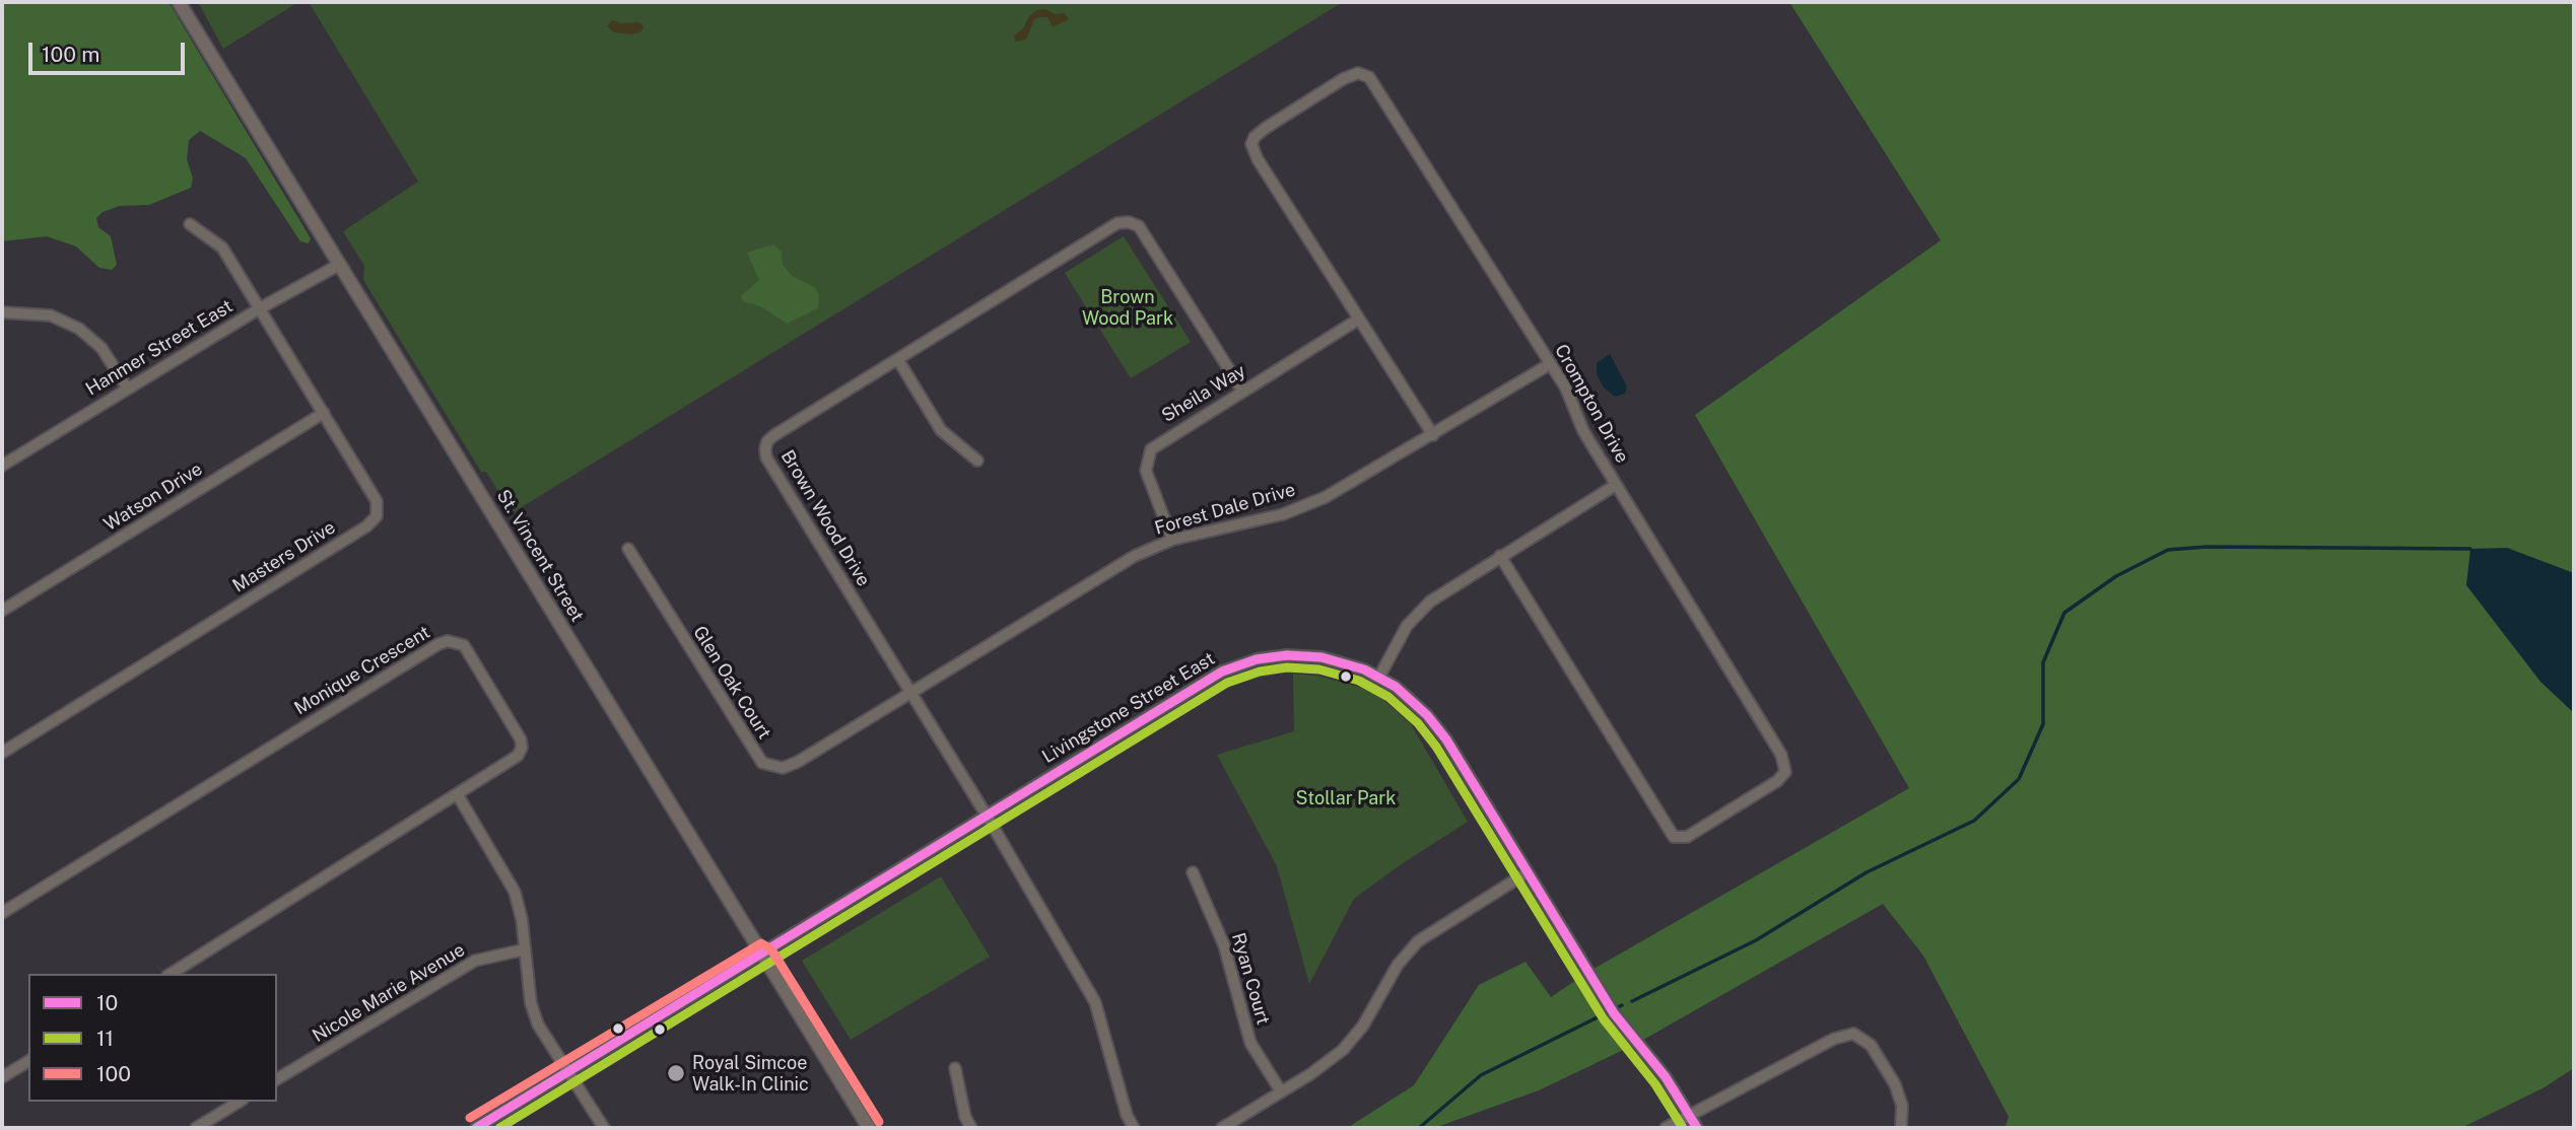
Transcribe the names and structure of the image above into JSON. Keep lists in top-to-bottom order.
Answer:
{
  "streets": {
    "main road": ["St. Vincent Street"],
    "street": [
      "Hanmer Street East",
      "Sheila Way",
      "Crompton Drive",
      "Watson Drive",
      "Forest Dale Drive",
      "Brown Wood Drive",
      "Masters Drive",
      "Monique Crescent",
      "Glen Oak Court",
      "Livingstone Street East",
      "Ryan Court",
      "Nicole Marie Avenue"
    ]
  },
  "crossings": [
    ["Hanmer Street East", "St. Vincent Street"],
    ["Hanmer Street East", "Masters Drive"],
    ["Sheila Way", "Crompton Drive"],
    ["Sheila Way", "Forest Dale Drive"],
    ["Sheila Way", "Brown Wood Drive"],
    ["Crompton Drive", "Forest Dale Drive"],
    ["Watson Drive", "Masters Drive"],
    ["Forest Dale Drive", "Brown Wood Drive"],
    ["Forest Dale Drive", "Glen Oak Court"],
    ["Brown Wood Drive", "Glen Oak Court"],
    ["Brown Wood Drive", "Livingstone Street East"],
    ["St. Vincent Street", "Livingstone Street East"]
  ],
  "parks": ["Brown Wood Park", "Stollar Park"],
  "places": ["Royal Simcoe Walk-In Clinic"],
  "lines": ["transit line 10", "transit line 11", "transit line 100"],
  "legend": ["10", "11", "100"],
  "scale_bar": "100 m"
}
